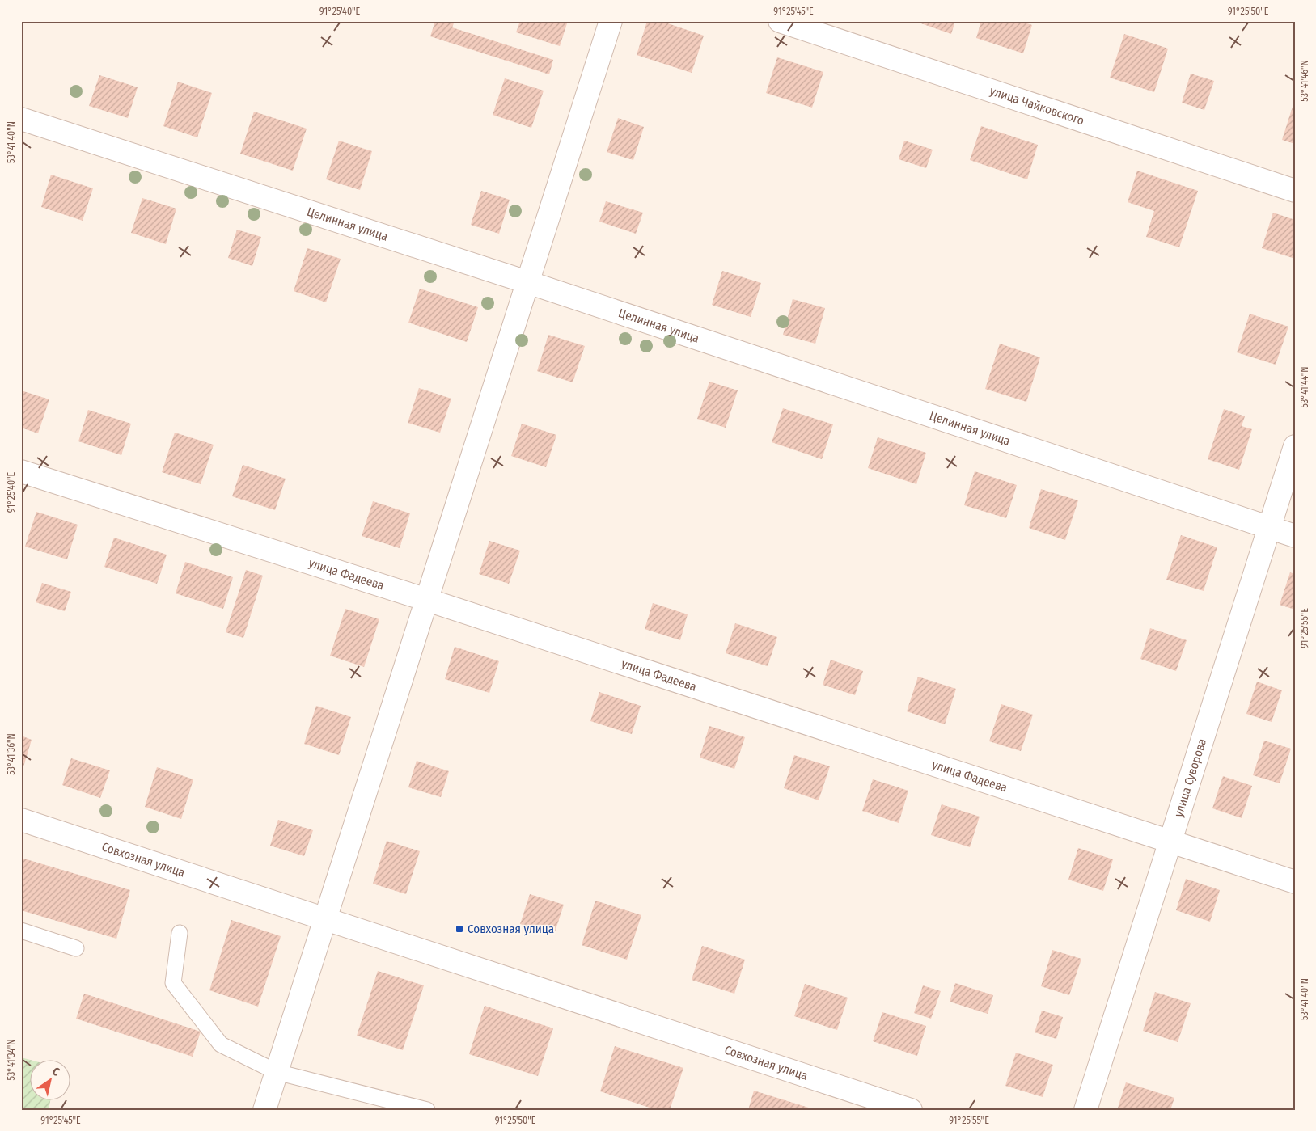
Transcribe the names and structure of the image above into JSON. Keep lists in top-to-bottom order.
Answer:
{
  "streets": {
    "street": [
      "улица Чайковского",
      "Целинная улица",
      "улица Фадеева",
      "улица Суворова",
      "Совхозная улица"
    ]
  },
  "crossings": [
    ["Целинная улица", "улица Суворова"],
    ["улица Фадеева", "улица Суворова"]
  ],
  "places": {
    "transit": ["Совхозная улица"]
  },
  "north": "top right",
  "coordinates": [
    "91°25'40\"E",
    "91°25'45\"E",
    "91°25'50\"E",
    "53°41'46\"N",
    "53°41'40\"N",
    "53°41'44\"N",
    "91°25'55\"E",
    "53°41'36\"N",
    "53°41'34\"N"
  ]
}
